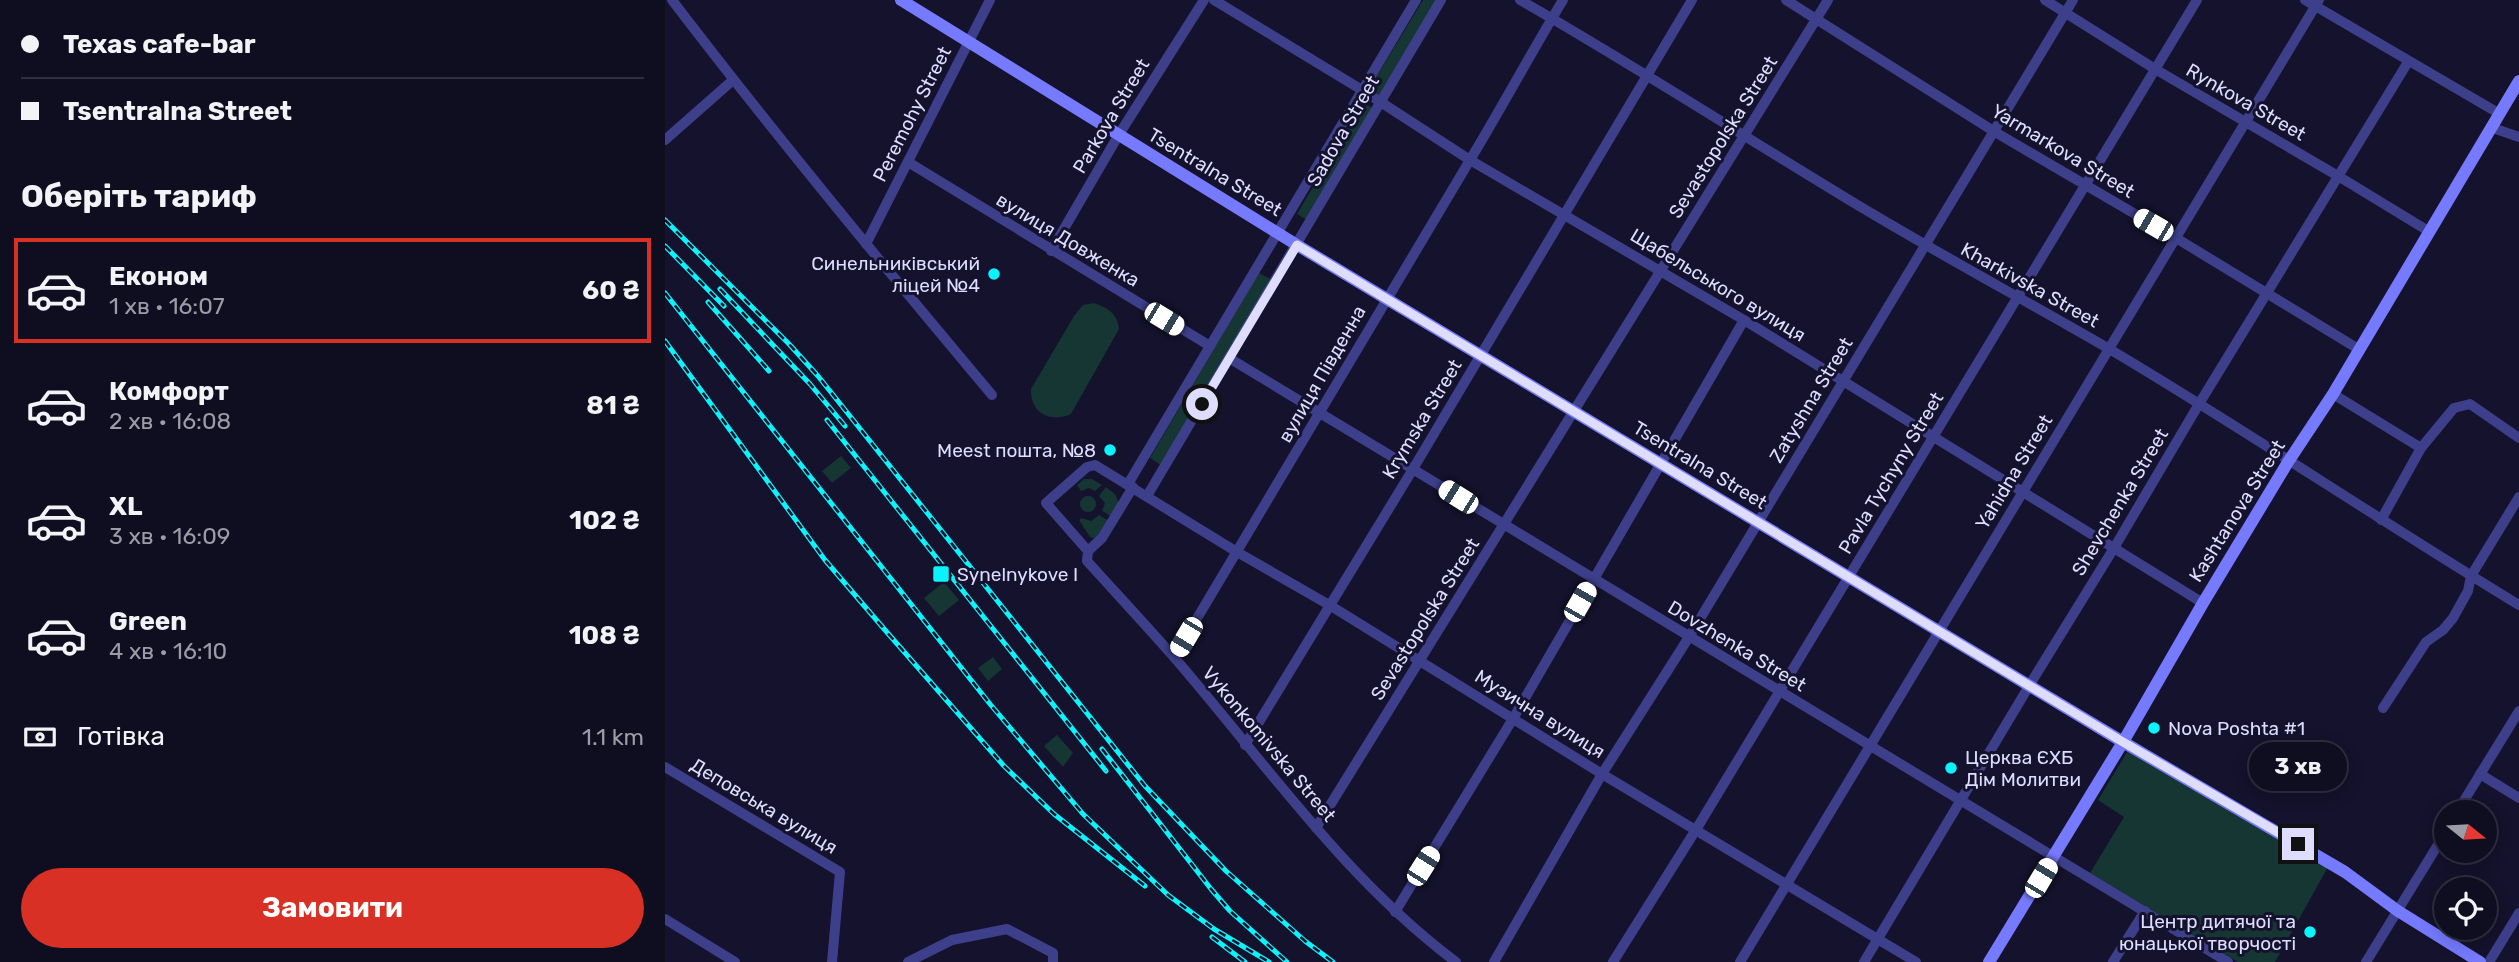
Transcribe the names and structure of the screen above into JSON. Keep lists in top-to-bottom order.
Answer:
{
  "streets": {
    "main road": ["Tsentralna Street", "Kashtanova Street"],
    "street": [
      "Rynkova Street",
      "Peremohy Street",
      "Parkova Street",
      "Sadova Street",
      "Sevastopolska Street",
      "Yarmarkova Street",
      "вулиця Довженка",
      "Щабельського вулиця",
      "Kharkivska Street",
      "вулиця Південна",
      "Zatyshna Street",
      "Krymska Street",
      "Yahidna Street",
      "Pavla Tychyny Street",
      "Shevchenka Street",
      "Dovzhenka Street",
      "Музична вулиця",
      "Vykonkomivska Street",
      "Деповська вулиця"
    ]
  },
  "crossings": [
    ["Rynkova Street", "Zatyshna Street"],
    ["Rynkova Street", "Yahidna Street"],
    ["Rynkova Street", "Pavla Tychyny Street"],
    ["Rynkova Street", "Shevchenka Street"],
    ["Rynkova Street", "Kashtanova Street"],
    ["Peremohy Street", "Tsentralna Street"],
    ["Peremohy Street", "вулиця Довженка"],
    ["Parkova Street", "Tsentralna Street"],
    ["Parkova Street", "вулиця Довженка"],
    ["Sadova Street", "Tsentralna Street"],
    ["Sadova Street", "вулиця Довженка"],
    ["Sadova Street", "Щабельського вулиця"],
    ["Sadova Street", "Dovzhenka Street"],
    ["Sadova Street", "Музична вулиця"],
    ["Sadova Street", "Vykonkomivska Street"],
    ["Sevastopolska Street", "Yarmarkova Street"],
    ["Sevastopolska Street", "Tsentralna Street"],
    ["Sevastopolska Street", "Щабельського вулиця"],
    ["Sevastopolska Street", "Kharkivska Street"],
    ["Sevastopolska Street", "Dovzhenka Street"],
    ["Sevastopolska Street", "Музична вулиця"],
    ["Sevastopolska Street", "Vykonkomivska Street"],
    ["Yarmarkova Street", "Zatyshna Street"],
    ["Yarmarkova Street", "Yahidna Street"],
    ["Yarmarkova Street", "Pavla Tychyny Street"],
    ["Yarmarkova Street", "Shevchenka Street"],
    ["Yarmarkova Street", "Kashtanova Street"],
    ["Tsentralna Street", "вулиця Південна"],
    ["Tsentralna Street", "Zatyshna Street"],
    ["Tsentralna Street", "Krymska Street"],
    ["Tsentralna Street", "Yahidna Street"],
    ["Tsentralna Street", "Pavla Tychyny Street"],
    ["Tsentralna Street", "Shevchenka Street"],
    ["Tsentralna Street", "Kashtanova Street"],
    ["Щабельського вулиця", "вулиця Південна"],
    ["Щабельського вулиця", "Zatyshna Street"],
    ["Щабельського вулиця", "Krymska Street"],
    ["Щабельського вулиця", "Yahidna Street"],
    ["Щабельського вулиця", "Pavla Tychyny Street"],
    ["Щабельського вулиця", "Shevchenka Street"],
    ["Щабельського вулиця", "Kashtanova Street"],
    ["Kharkivska Street", "вулиця Південна"],
    ["Kharkivska Street", "Zatyshna Street"],
    ["Kharkivska Street", "Krymska Street"],
    ["Kharkivska Street", "Yahidna Street"],
    ["Kharkivska Street", "Pavla Tychyny Street"],
    ["Kharkivska Street", "Shevchenka Street"],
    ["Kharkivska Street", "Kashtanova Street"],
    ["вулиця Південна", "Dovzhenka Street"],
    ["вулиця Південна", "Музична вулиця"],
    ["вулиця Південна", "Vykonkomivska Street"],
    ["Zatyshna Street", "Dovzhenka Street"],
    ["Zatyshna Street", "Музична вулиця"],
    ["Krymska Street", "Dovzhenka Street"],
    ["Krymska Street", "Музична вулиця"],
    ["Krymska Street", "Vykonkomivska Street"],
    ["Yahidna Street", "Dovzhenka Street"],
    ["Yahidna Street", "Музична вулиця"],
    ["Pavla Tychyny Street", "Dovzhenka Street"],
    ["Pavla Tychyny Street", "Музична вулиця"],
    ["Shevchenka Street", "Dovzhenka Street"],
    ["Shevchenka Street", "Музична вулиця"],
    ["Kashtanova Street", "Dovzhenka Street"],
    ["Музична вулиця", "Vykonkomivska Street"]
  ],
  "places": {
    "other": [
      "Синельниківський ліцей №4",
      "Meest пошта, №8",
      "Nova Poshta #1",
      "Церква ЄХБ Дім Молитви",
      "Центр дитячої та юнацької творчості"
    ],
    "transit": ["Synelnykove I"]
  },
  "north": "right",
  "page": {
    "banner": ["Texas cafe-bar", "Tsentralna Street"],
    "heading": "Оберіть тариф",
    "list": [
      {
        "name": "Економ",
        "note": "1 хв · 16:07",
        "value": "60 ₴"
      },
      {
        "name": "Комфорт",
        "note": "2 хв · 16:08",
        "value": "81 ₴"
      },
      {
        "name": "XL",
        "note": "3 хв · 16:09",
        "value": "102 ₴"
      },
      {
        "name": "Green",
        "note": "4 хв · 16:10",
        "value": "108 ₴"
      }
    ],
    "pay": ["Готівка", "1.1 km"],
    "bubble": "3 хв",
    "buttons": "Замовити"
  }
}
